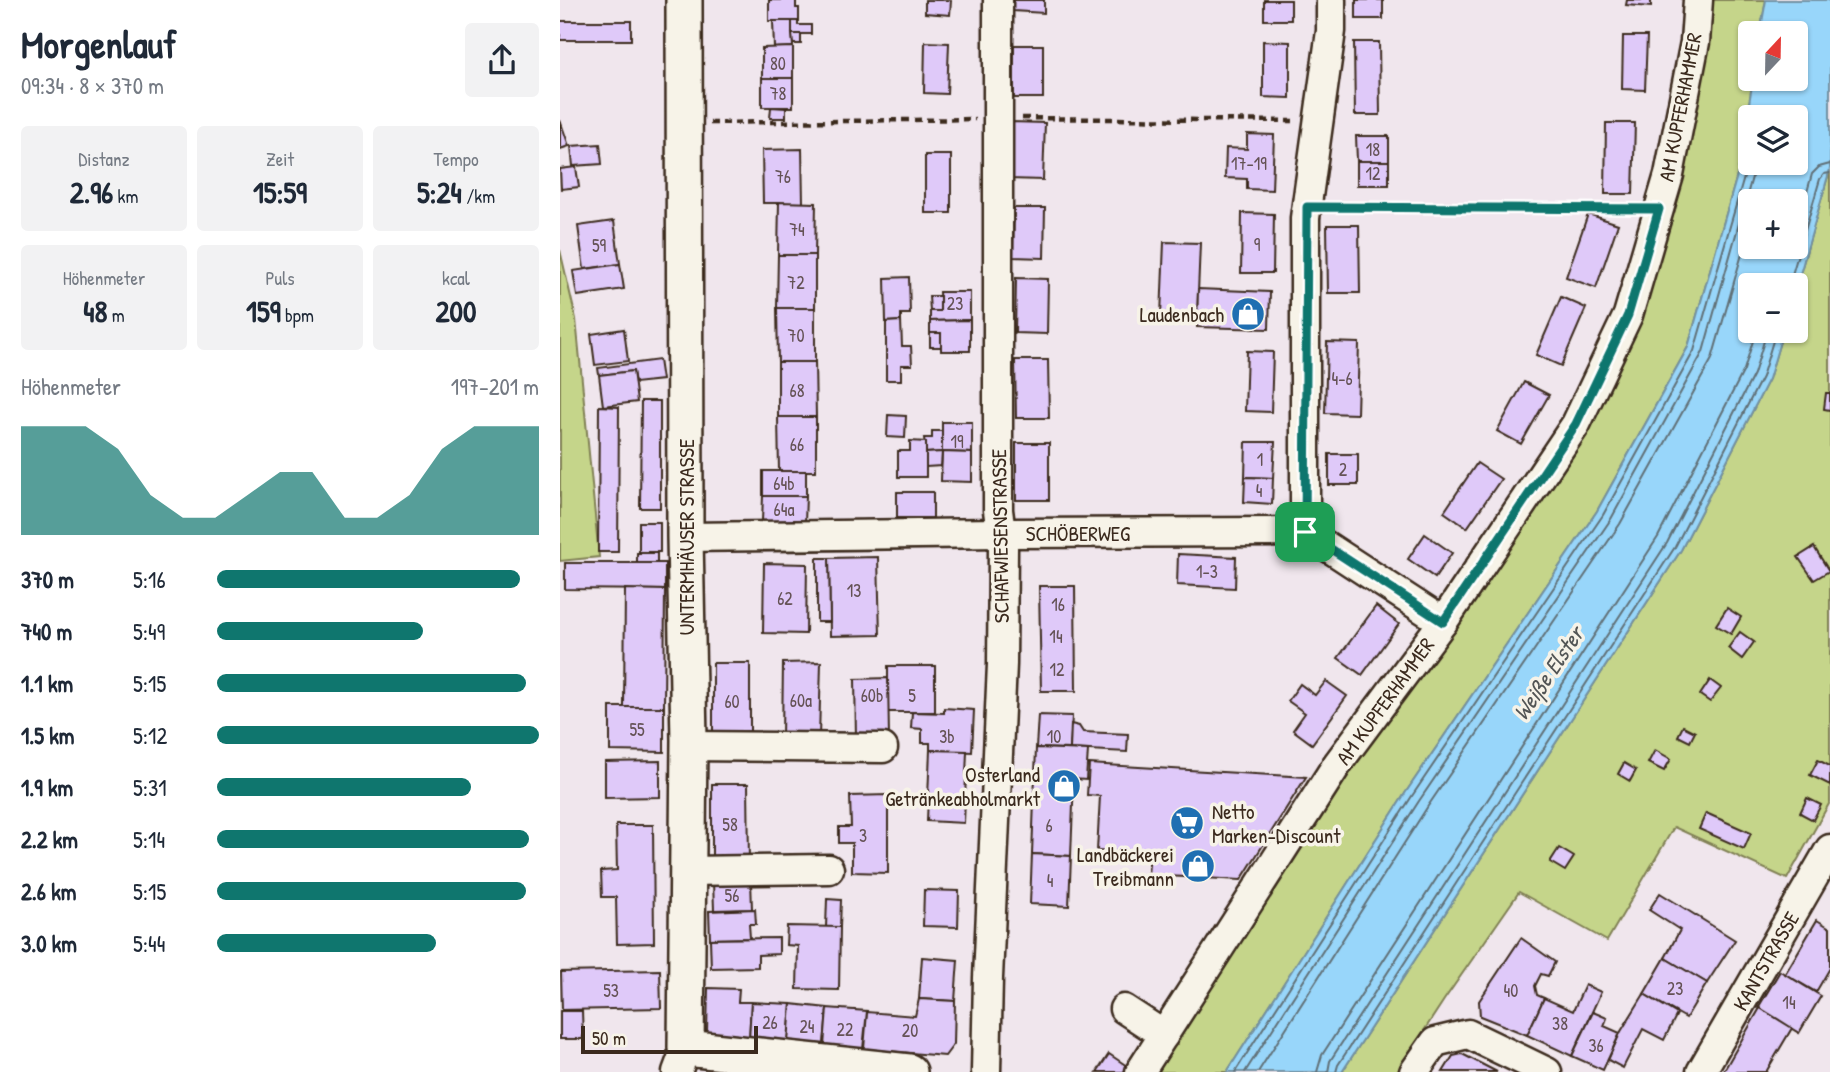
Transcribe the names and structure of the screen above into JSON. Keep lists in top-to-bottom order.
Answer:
{
  "streets": {
    "main road": ["UNTERMHÄUSER STRASSE"],
    "street": [
      "AM KUPFERHAMMER",
      "SCHÖBERWEG",
      "SCHAFWIESENSTRASSE",
      "KANTSTRASSE"
    ]
  },
  "crossings": [
    ["SCHÖBERWEG", "SCHAFWIESENSTRASSE"],
    ["SCHÖBERWEG", "UNTERMHÄUSER STRASSE"]
  ],
  "water": ["Weiße Elster"],
  "places": {
    "shop": ["Laudenbach", "Osterland Getränkeabholmarkt", "Landbäckerei Treibmann"],
    "supermarket": ["Netto Marken-Discount"]
  },
  "house_numbers": [
    "80",
    "78",
    "18",
    "17-19",
    "12",
    "76",
    "74",
    "9",
    "59",
    "72",
    "23",
    "70",
    "4-6",
    "68",
    "19",
    "66",
    "1",
    "2",
    "64b",
    "4",
    "64a",
    "1-3",
    "13",
    "62",
    "16",
    "14",
    "12",
    "60b",
    "5",
    "60a",
    "60",
    "55",
    "3b",
    "10",
    "58",
    "6",
    "3",
    "4",
    "56",
    "23",
    "53",
    "40",
    "14",
    "26",
    "38",
    "24",
    "22",
    "20",
    "36"
  ],
  "scale_bar": "50 m",
  "north": "top",
  "page": {
    "heading": ["Morgenlauf", "09:34 · 8 × 370 m"],
    "map_buttons": ["+", "−"],
    "stats": [
      ["Distanz", "2.96 km"],
      ["Zeit", "15:59"],
      ["Tempo", "5:24 /km"],
      ["Höhenmeter", "48 m"],
      ["Puls", "159 bpm"],
      ["kcal", "200"]
    ],
    "chart": ["Höhenmeter", "197–201 m"],
    "list": [
      {
        "name": "370 m",
        "note": "5:16"
      },
      {
        "name": "740 m",
        "note": "5:49"
      },
      {
        "name": "1.1 km",
        "note": "5:15"
      },
      {
        "name": "1.5 km",
        "note": "5:12"
      },
      {
        "name": "1.9 km",
        "note": "5:31"
      },
      {
        "name": "2.2 km",
        "note": "5:14"
      },
      {
        "name": "2.6 km",
        "note": "5:15"
      },
      {
        "name": "3.0 km",
        "note": "5:44"
      }
    ],
    "scale": "50 m"
  }
}
